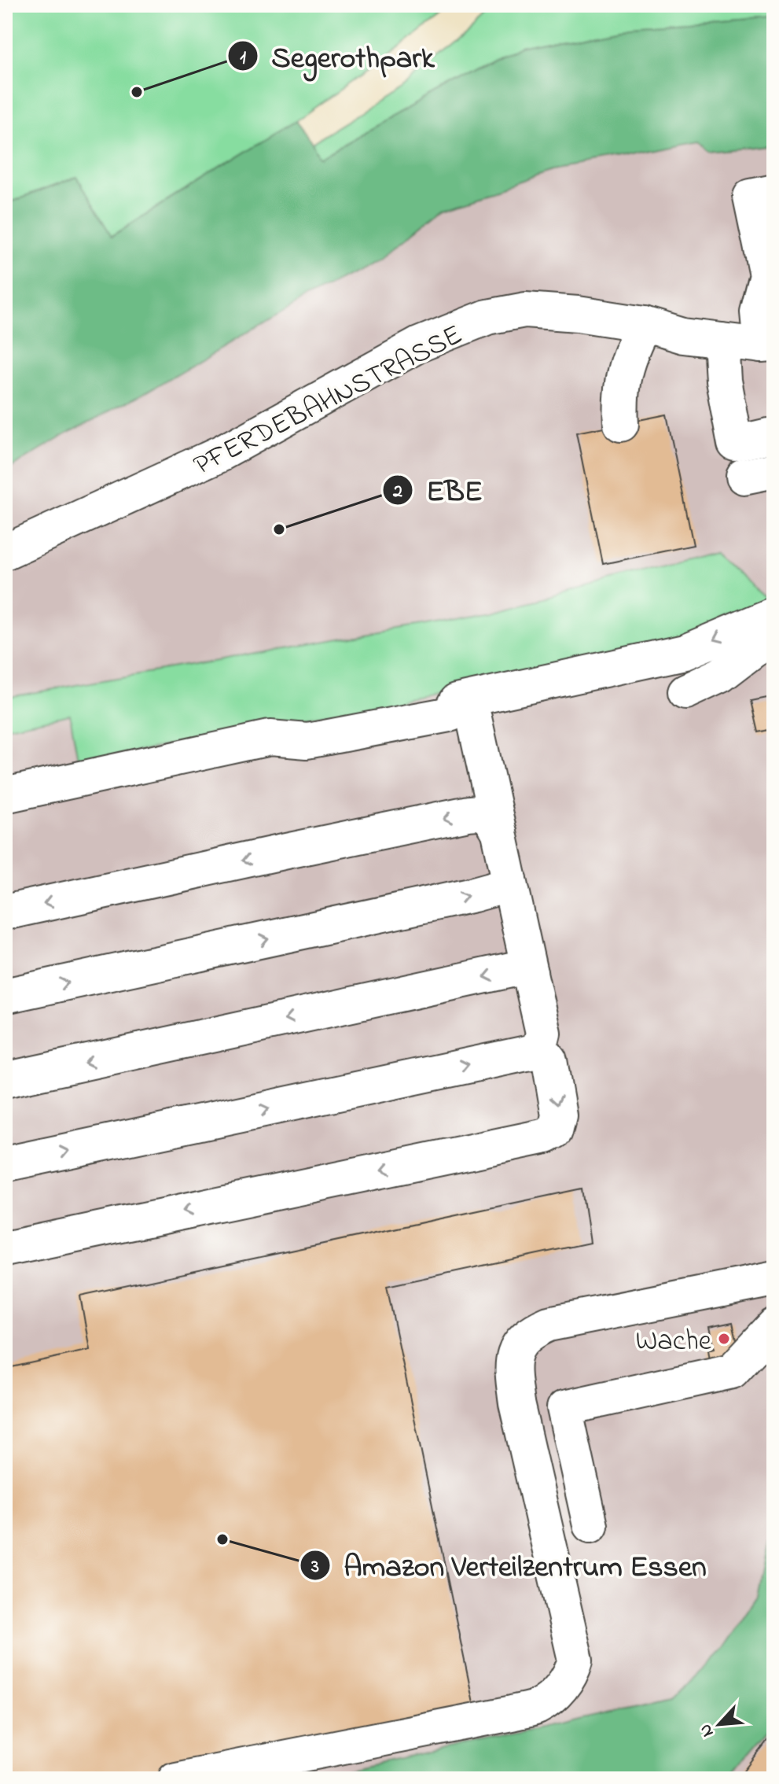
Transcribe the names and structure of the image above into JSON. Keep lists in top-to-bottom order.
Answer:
{
  "streets": {
    "lane": ["PFERDEBAHNSTRASSE"]
  },
  "places": [
    "Segerothpark",
    "EBE",
    "Wache",
    "Amazon Verteilzentrum Essen"
  ],
  "north": "bottom left"
}
